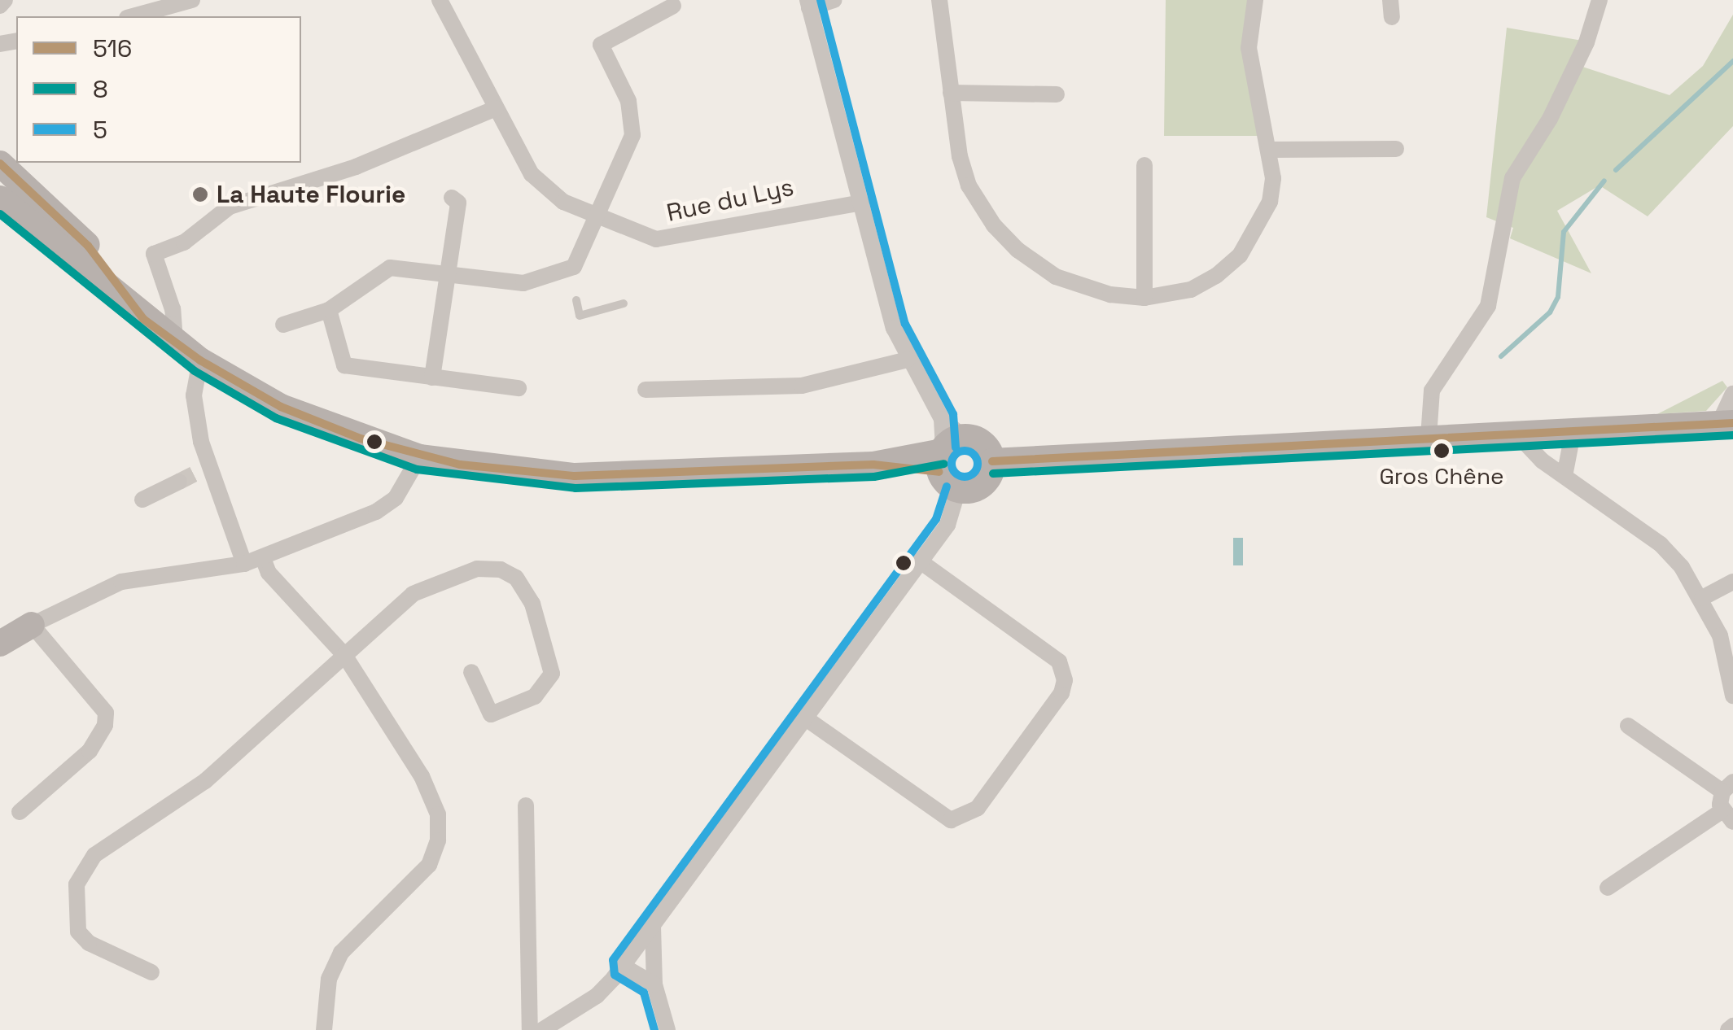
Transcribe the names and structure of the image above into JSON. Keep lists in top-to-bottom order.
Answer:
{
  "streets": {
    "street": ["Rue du Lys"]
  },
  "places": ["La Haute Flourie", "Gros Chêne"],
  "lines": ["transit line 5", "transit line 516", "transit line 8"],
  "legend": ["516", "8", "5"]
}
